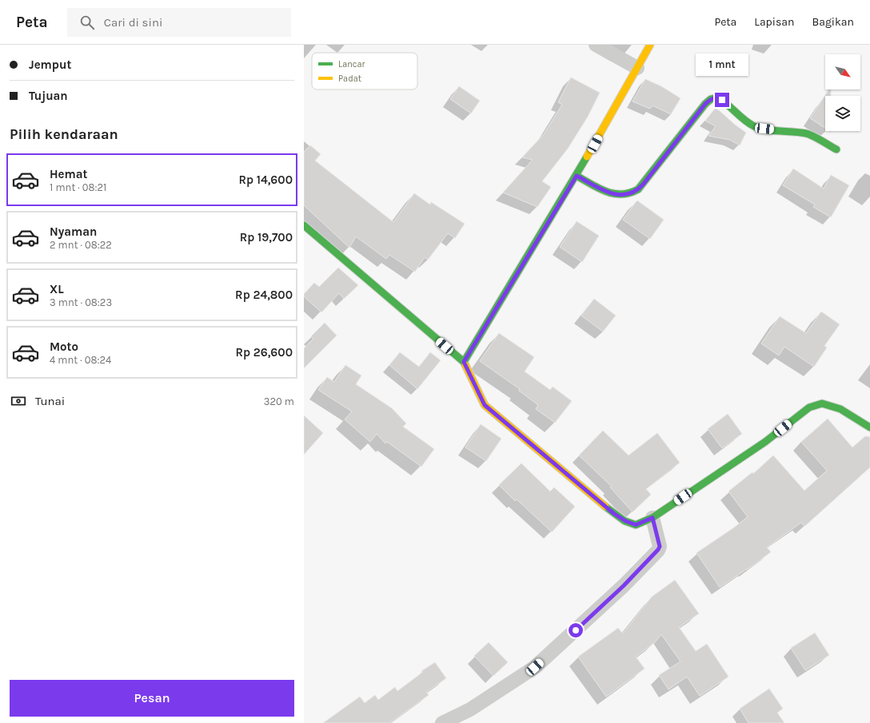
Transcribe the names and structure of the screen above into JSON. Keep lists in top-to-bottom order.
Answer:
{
  "legend": ["Lancar", "Padat"],
  "north": "bottom right",
  "page": {
    "header": "Peta",
    "search": "Cari di sini",
    "nav": ["Peta", "Lapisan", "Bagikan"],
    "banner": ["Jemput", "Tujuan"],
    "bubble": "1 mnt",
    "heading": "Pilih kendaraan",
    "list": [
      {
        "name": "Hemat",
        "note": "1 mnt · 08:21",
        "value": "Rp 14,600"
      },
      {
        "name": "Nyaman",
        "note": "2 mnt · 08:22",
        "value": "Rp 19,700"
      },
      {
        "name": "XL",
        "note": "3 mnt · 08:23",
        "value": "Rp 24,800"
      },
      {
        "name": "Moto",
        "note": "4 mnt · 08:24",
        "value": "Rp 26,600"
      }
    ],
    "pay": ["Tunai", "320 m"],
    "buttons": "Pesan"
  }
}
